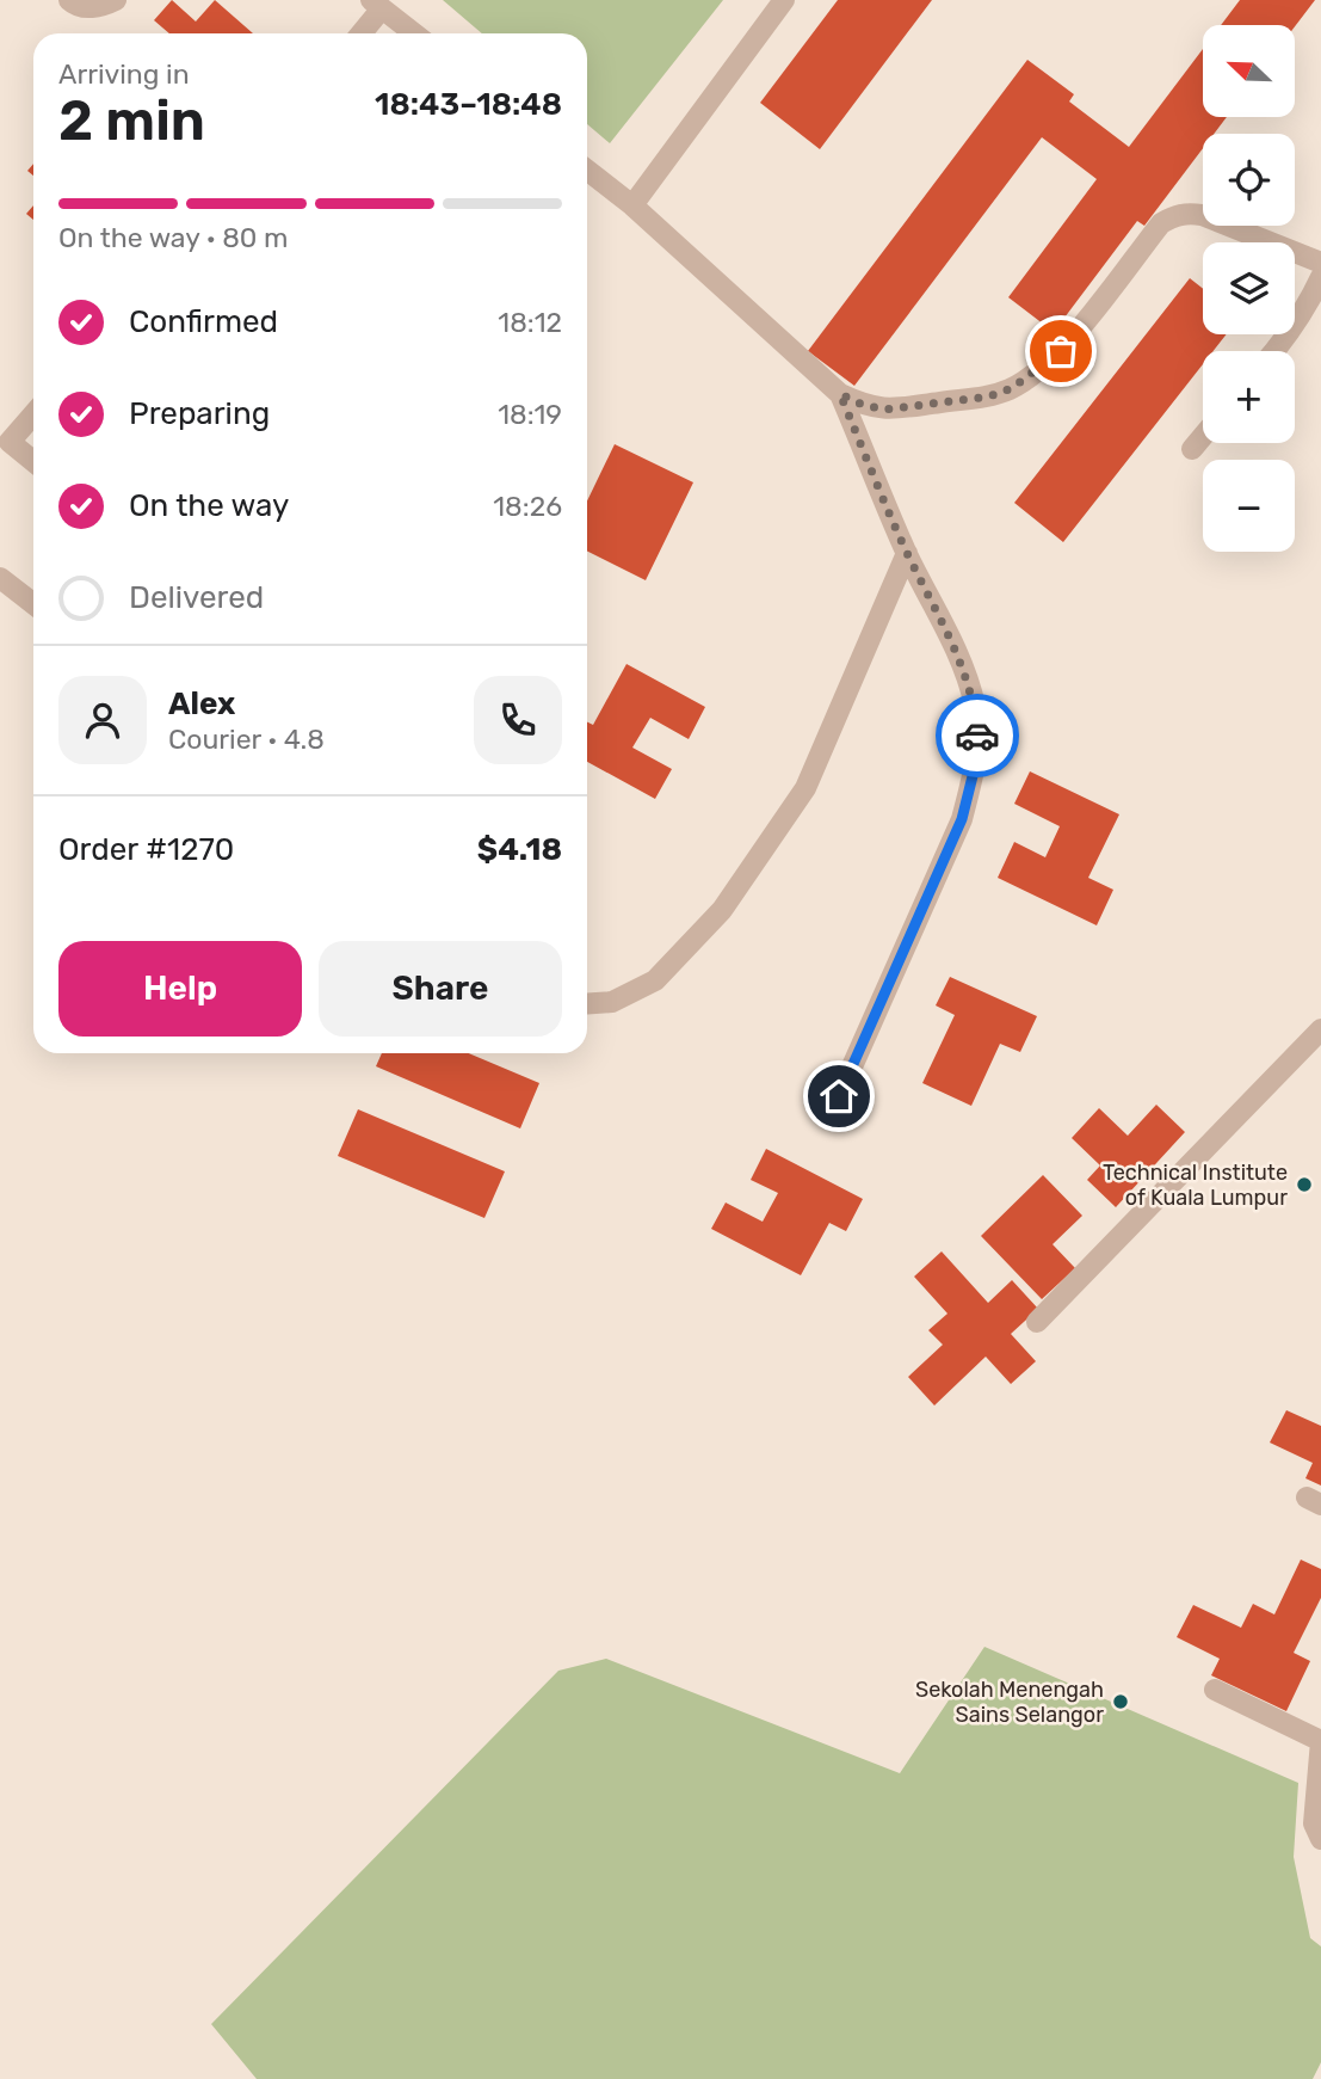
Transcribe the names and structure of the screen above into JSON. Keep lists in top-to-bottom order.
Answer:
{
  "places": ["Technical Institute of Kuala Lumpur", "Sekolah Menengah Sains Selangor"],
  "north": "top left",
  "page": {
    "map_buttons": ["+", "−"],
    "heading": ["2 min", "Arriving in", "18:43–18:48"],
    "panel": [
      "Alex",
      "Courier · 4.8",
      "Order #1270",
      "$4.18"
    ],
    "bar": "On the way · 80 m",
    "list": [
      ["Confirmed", "18:12"],
      ["Preparing", "18:19"],
      ["On the way", "18:26"],
      "Delivered"
    ],
    "buttons": ["Help", "Share"]
  }
}
